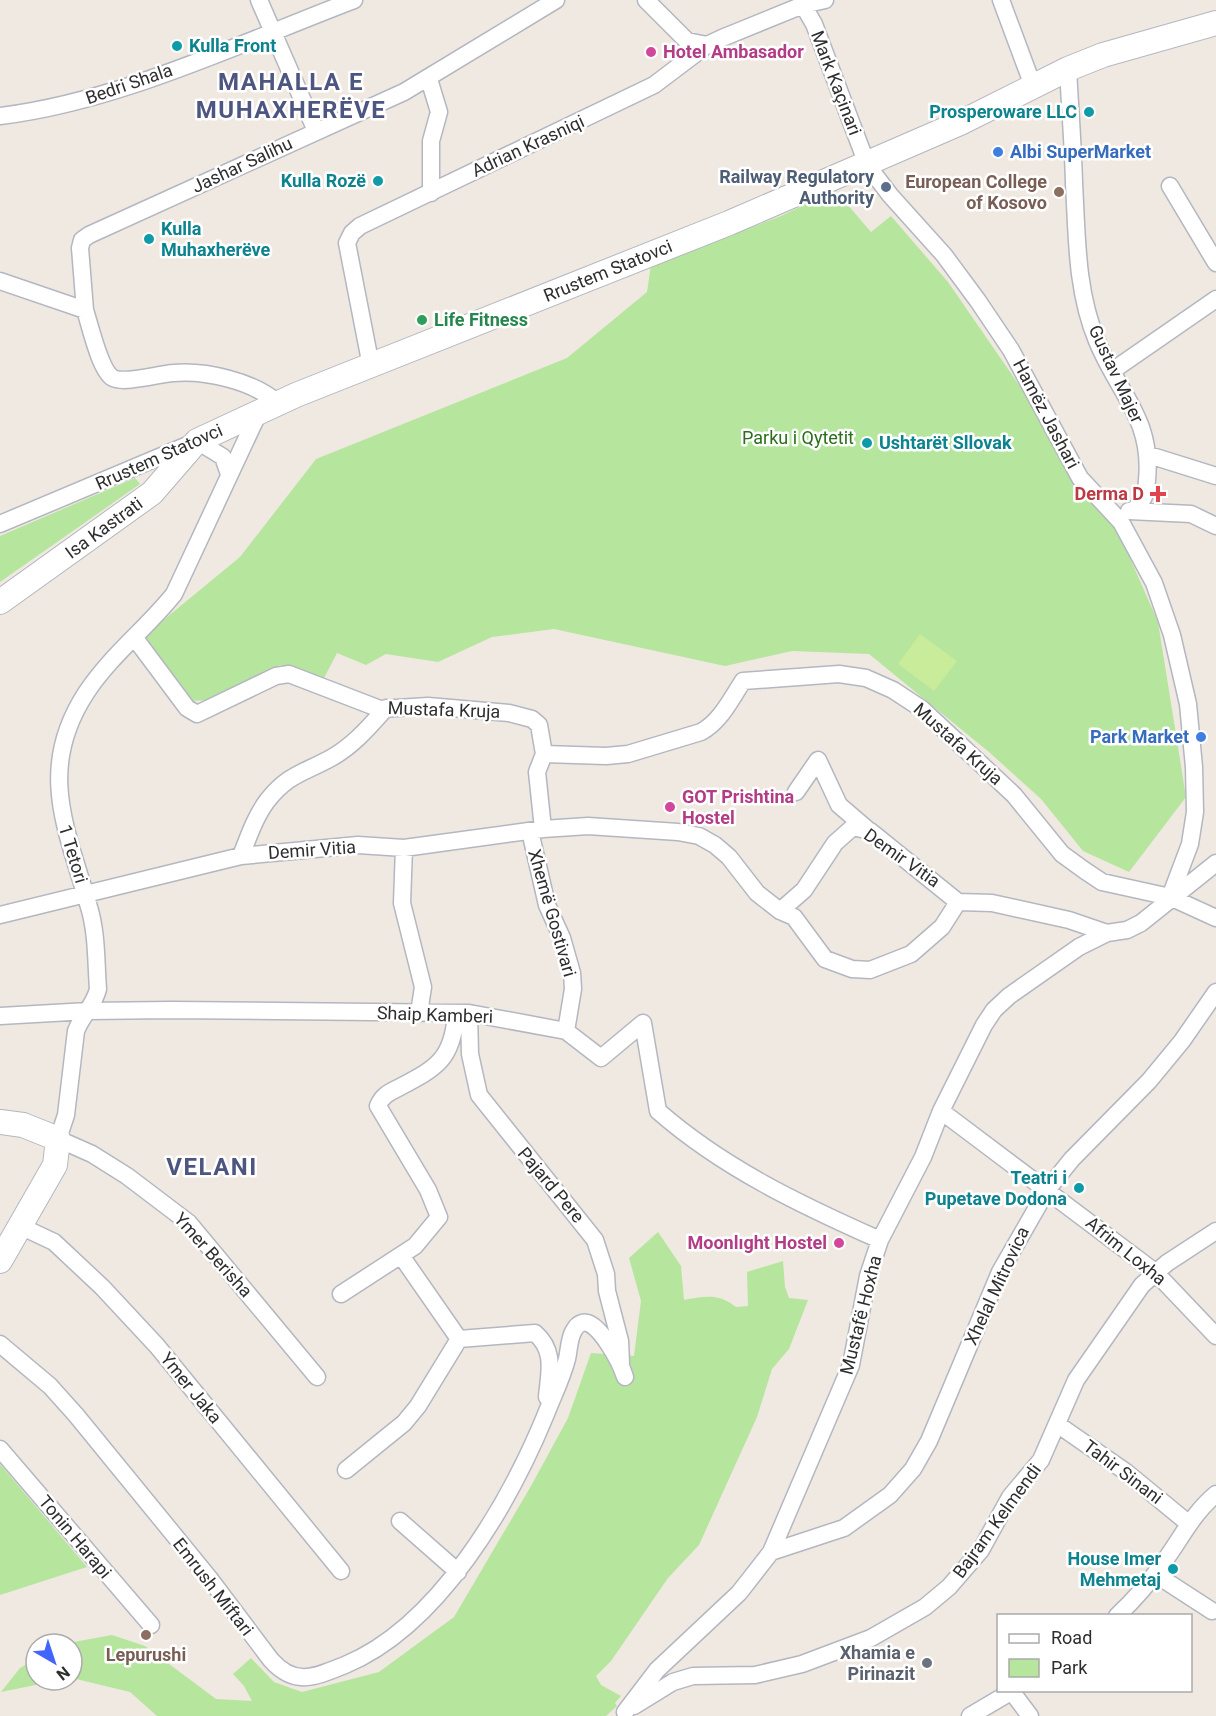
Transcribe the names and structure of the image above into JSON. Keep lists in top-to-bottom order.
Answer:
{
  "streets": {
    "street": [
      "Mark Kaçinari",
      "Bedri Shala",
      "Adrian Krasniqi",
      "Jashar Salihu",
      "Rrustem Statovci",
      "Gustav Majer",
      "Hamëz Jashari",
      "Isa Kastrati",
      "Mustafa Kruja",
      "Demir Vitia",
      "1 Tetori",
      "Xhemë Gostivari",
      "Shaip Kamberi",
      "Pajard Pere",
      "Afrim Loxha",
      "Ymer Berisha",
      "Xhelal Mitrovica",
      "Mustafë Hoxha",
      "Ymer Jaka",
      "Tahir Sinani",
      "Bajram Kelmendi",
      "Tonin Harapi",
      "Emrush Miftari"
    ]
  },
  "crossings": [
    ["Mark Kaçinari", "Adrian Krasniqi"],
    ["Mark Kaçinari", "Rrustem Statovci"],
    ["Mark Kaçinari", "Hamëz Jashari"],
    ["Adrian Krasniqi", "Rrustem Statovci"],
    ["Rrustem Statovci", "Gustav Majer"],
    ["Rrustem Statovci", "Hamëz Jashari"],
    ["Rrustem Statovci", "Isa Kastrati"],
    ["Rrustem Statovci", "1 Tetori"],
    ["Hamëz Jashari", "Mustafa Kruja"],
    ["Mustafa Kruja", "1 Tetori"],
    ["Demir Vitia", "1 Tetori"],
    ["Demir Vitia", "Xhemë Gostivari"],
    ["1 Tetori", "Shaip Kamberi"],
    ["1 Tetori", "Ymer Berisha"],
    ["1 Tetori", "Ymer Jaka"],
    ["Xhemë Gostivari", "Shaip Kamberi"],
    ["Shaip Kamberi", "Pajard Pere"],
    ["Shaip Kamberi", "Mustafë Hoxha"],
    ["Pajard Pere", "Emrush Miftari"],
    ["Afrim Loxha", "Xhelal Mitrovica"],
    ["Afrim Loxha", "Mustafë Hoxha"],
    ["Afrim Loxha", "Bajram Kelmendi"],
    ["Xhelal Mitrovica", "Mustafë Hoxha"],
    ["Mustafë Hoxha", "Bajram Kelmendi"],
    ["Tahir Sinani", "Bajram Kelmendi"]
  ],
  "districts": ["MAHALLA E MUHAXHERËVE", "VELANI"],
  "parks": ["Parku i Qytetit"],
  "places": {
    "other": [
      "Kulla Front",
      "Hotel Ambasador",
      "Prosperoware LLC",
      "Albi SuperMarket",
      "Kulla Rozë",
      "Railway Regulatory Authority",
      "European College of Kosovo",
      "Kulla Muhaxherëve",
      "Life Fitness",
      "Ushtarët Sllovak",
      "Park Market",
      "GOT Prishtina Hostel",
      "Teatri i Pupetave Dodona",
      "Moonlıght Hostel",
      "House Imer Mehmetaj",
      "Lepurushi",
      "Xhamia e Pirinazit"
    ],
    "health": ["Derma D"]
  },
  "legend": ["Road", "Park"],
  "north": "bottom right"
}
